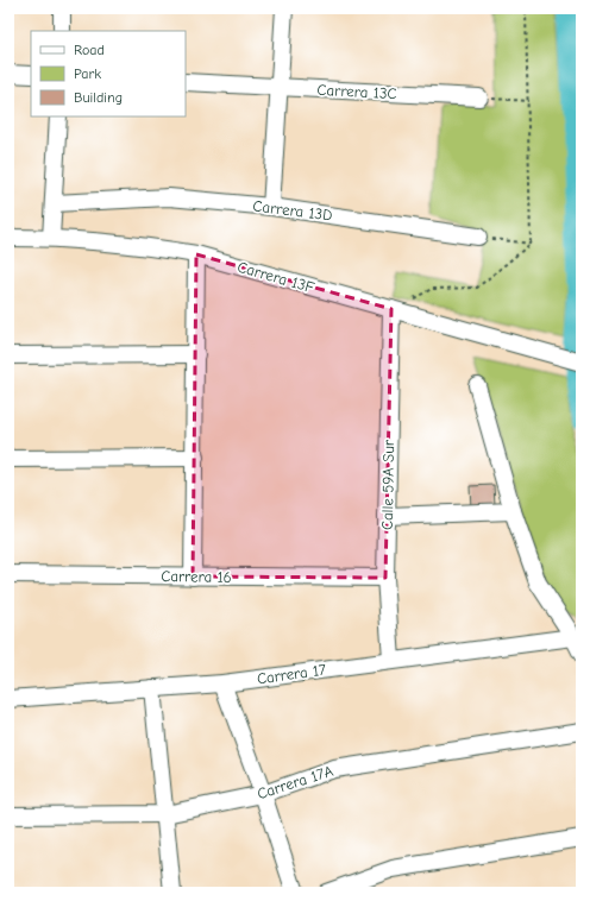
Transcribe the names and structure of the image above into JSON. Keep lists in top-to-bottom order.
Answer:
{
  "streets": {
    "street": [
      "Carrera 13C",
      "Carrera 13D",
      "Carrera 13F",
      "Calle 59A Sur",
      "Carrera 16",
      "Carrera 17",
      "Carrera 17A"
    ]
  },
  "crossings": [
    ["Carrera 13F", "Calle 59A Sur"],
    ["Calle 59A Sur", "Carrera 16"],
    ["Calle 59A Sur", "Carrera 17"]
  ],
  "legend": ["Road", "Park", "Building"]
}
